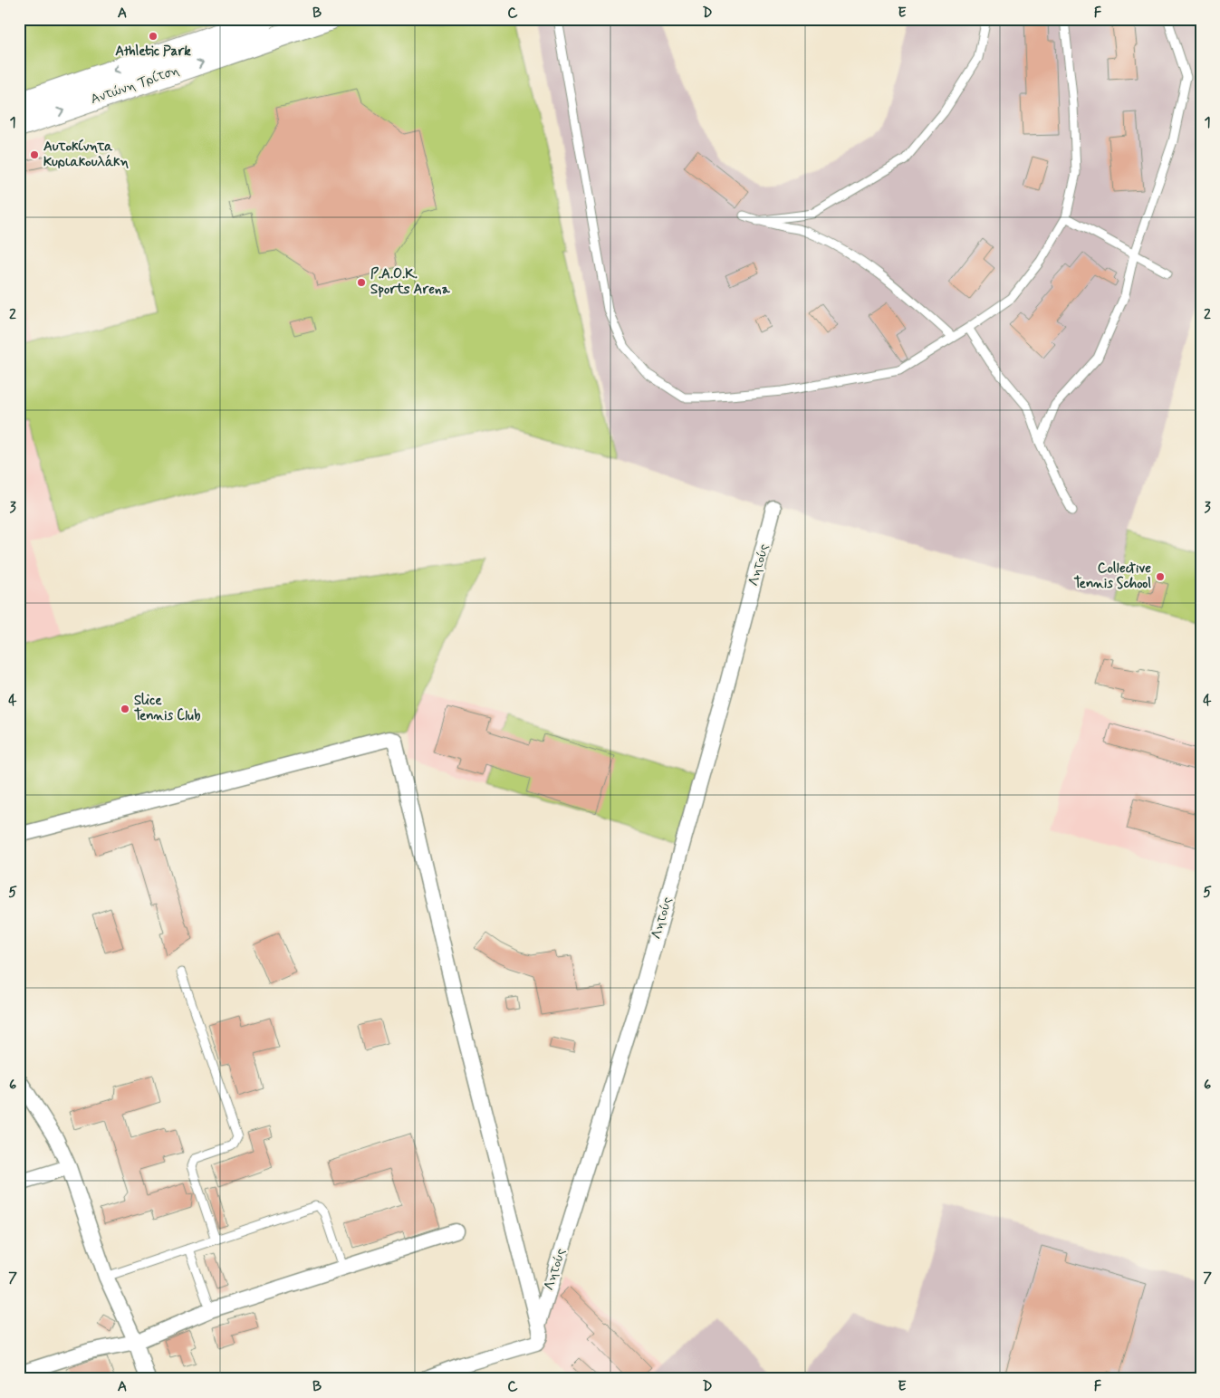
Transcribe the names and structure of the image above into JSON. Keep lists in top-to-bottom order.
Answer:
{
  "streets": {
    "street": ["Αντώνη Τρίτση", "Λητούς"]
  },
  "places": [
    "Athletic Park",
    "Αυτοκίνητα Κυριακουλάκη",
    "P.A.O.K. Sports Arena",
    "Collective Tennis School",
    "Slice Tennis Club"
  ],
  "grid": {
    "columns": [
      "A",
      "B",
      "C",
      "D",
      "E",
      "F"
    ],
    "rows": [
      "1",
      "2",
      "3",
      "4",
      "5",
      "6",
      "7"
    ]
  }
}
